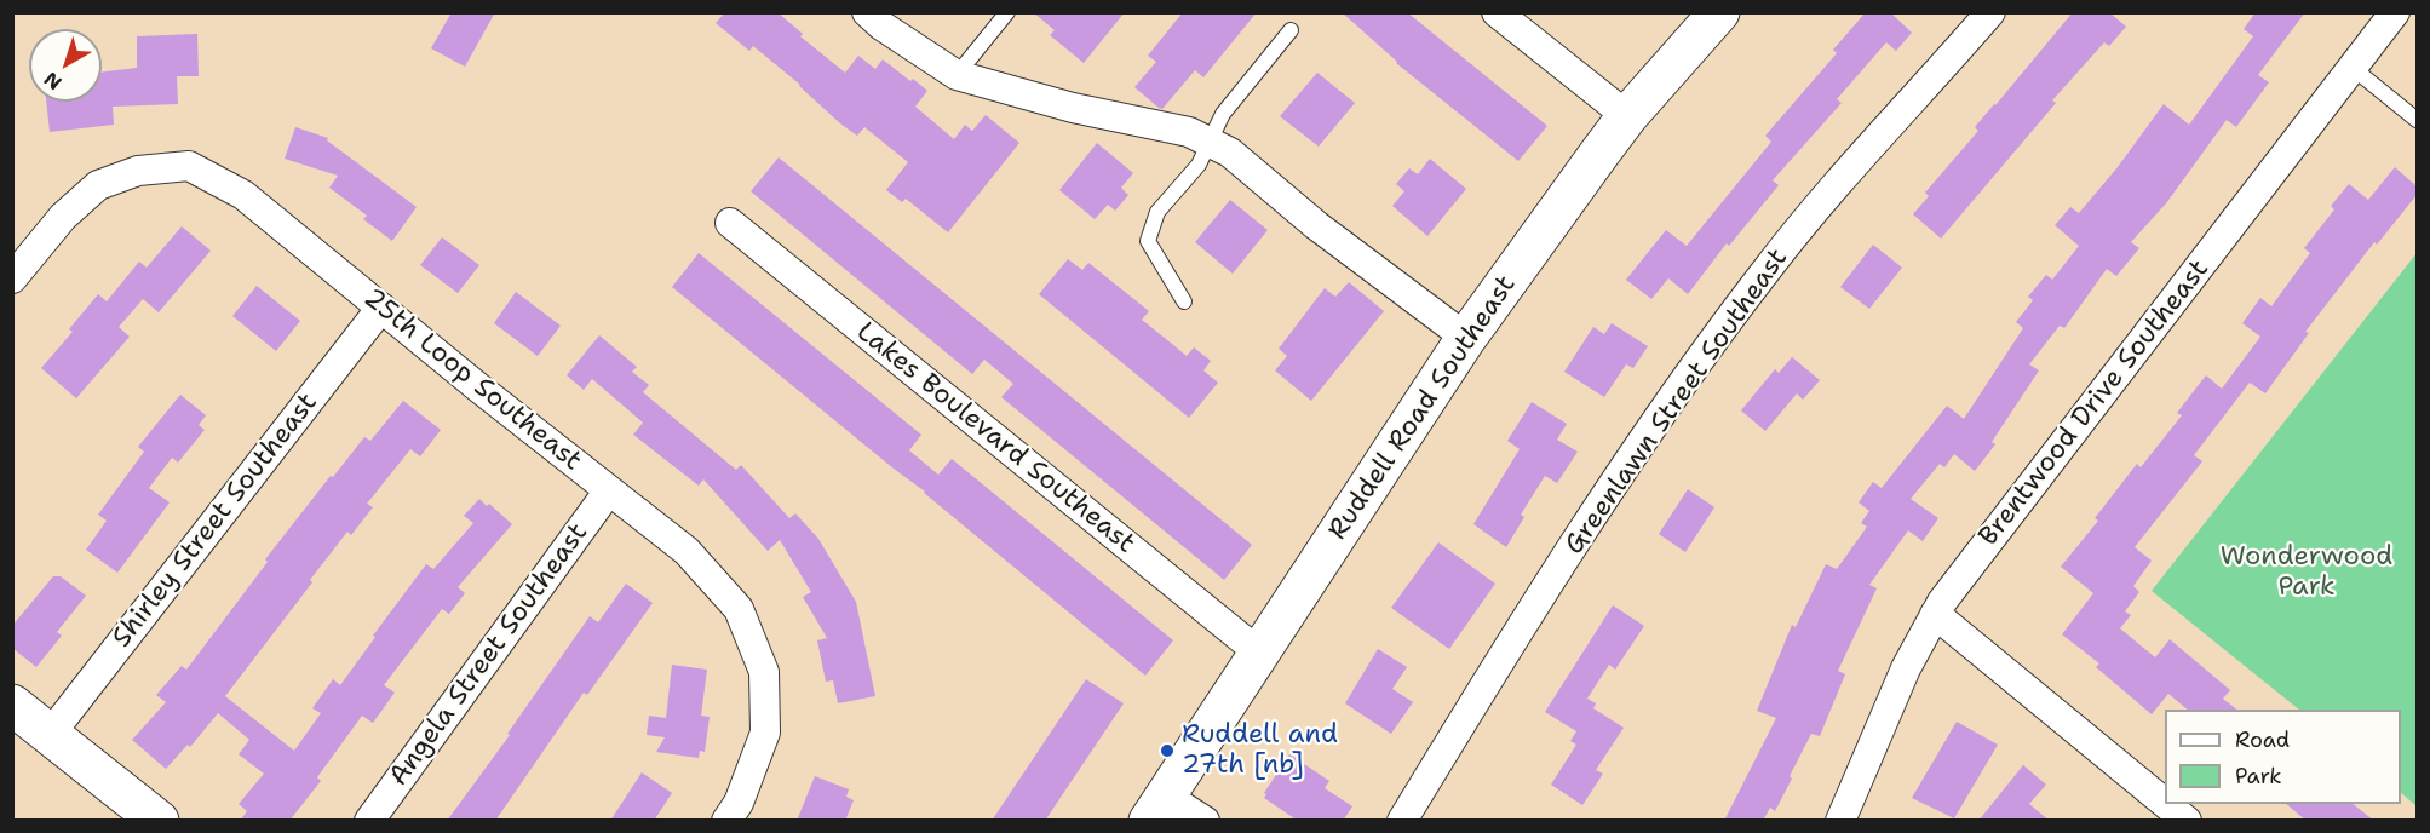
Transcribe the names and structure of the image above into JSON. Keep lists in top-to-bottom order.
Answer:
{
  "streets": {
    "main road": ["Ruddell Road Southeast"],
    "street": [
      "25th Loop Southeast",
      "Greenlawn Street Southeast",
      "Brentwood Drive Southeast",
      "Lakes Boulevard Southeast",
      "Shirley Street Southeast",
      "Angela Street Southeast"
    ]
  },
  "crossings": [
    ["25th Loop Southeast", "Shirley Street Southeast"],
    ["25th Loop Southeast", "Angela Street Southeast"],
    ["Ruddell Road Southeast", "Lakes Boulevard Southeast"]
  ],
  "parks": ["Wonderwood Park"],
  "places": ["Ruddell and 27th [nb]"],
  "legend": ["Road", "Park"],
  "north": "bottom left"
}
